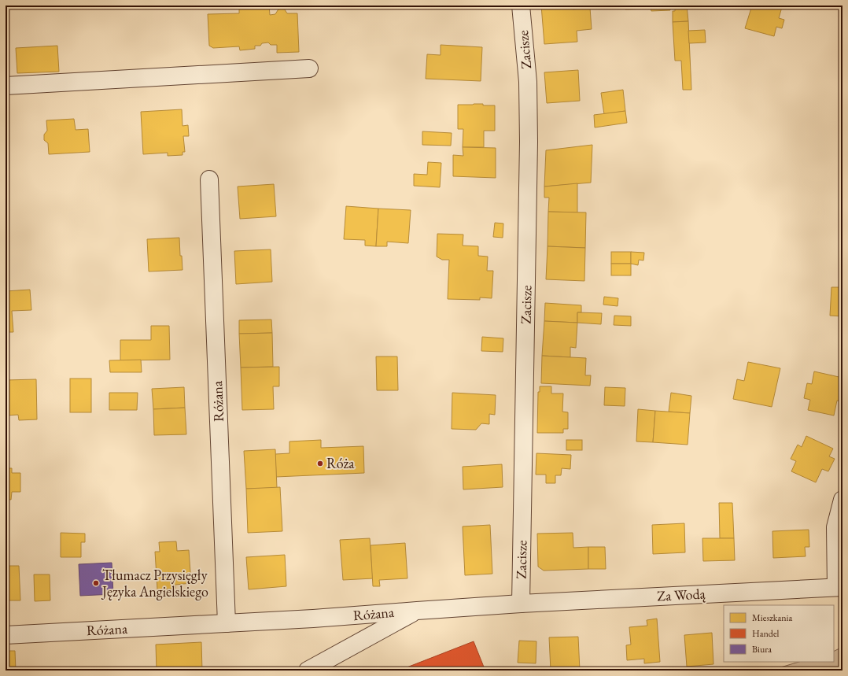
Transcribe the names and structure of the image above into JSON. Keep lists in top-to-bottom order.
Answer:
{
  "streets": {
    "street": ["Zacisze", "Różana", "Za Wodą"]
  },
  "crossings": [
    ["Zacisze", "Różana"],
    ["Zacisze", "Za Wodą"],
    ["Różana", "Za Wodą"]
  ],
  "places": ["Róża", "Tłumacz Przysięgły Języka Angielskiego"],
  "legend": ["Mieszkania", "Handel", "Biura"]
}
